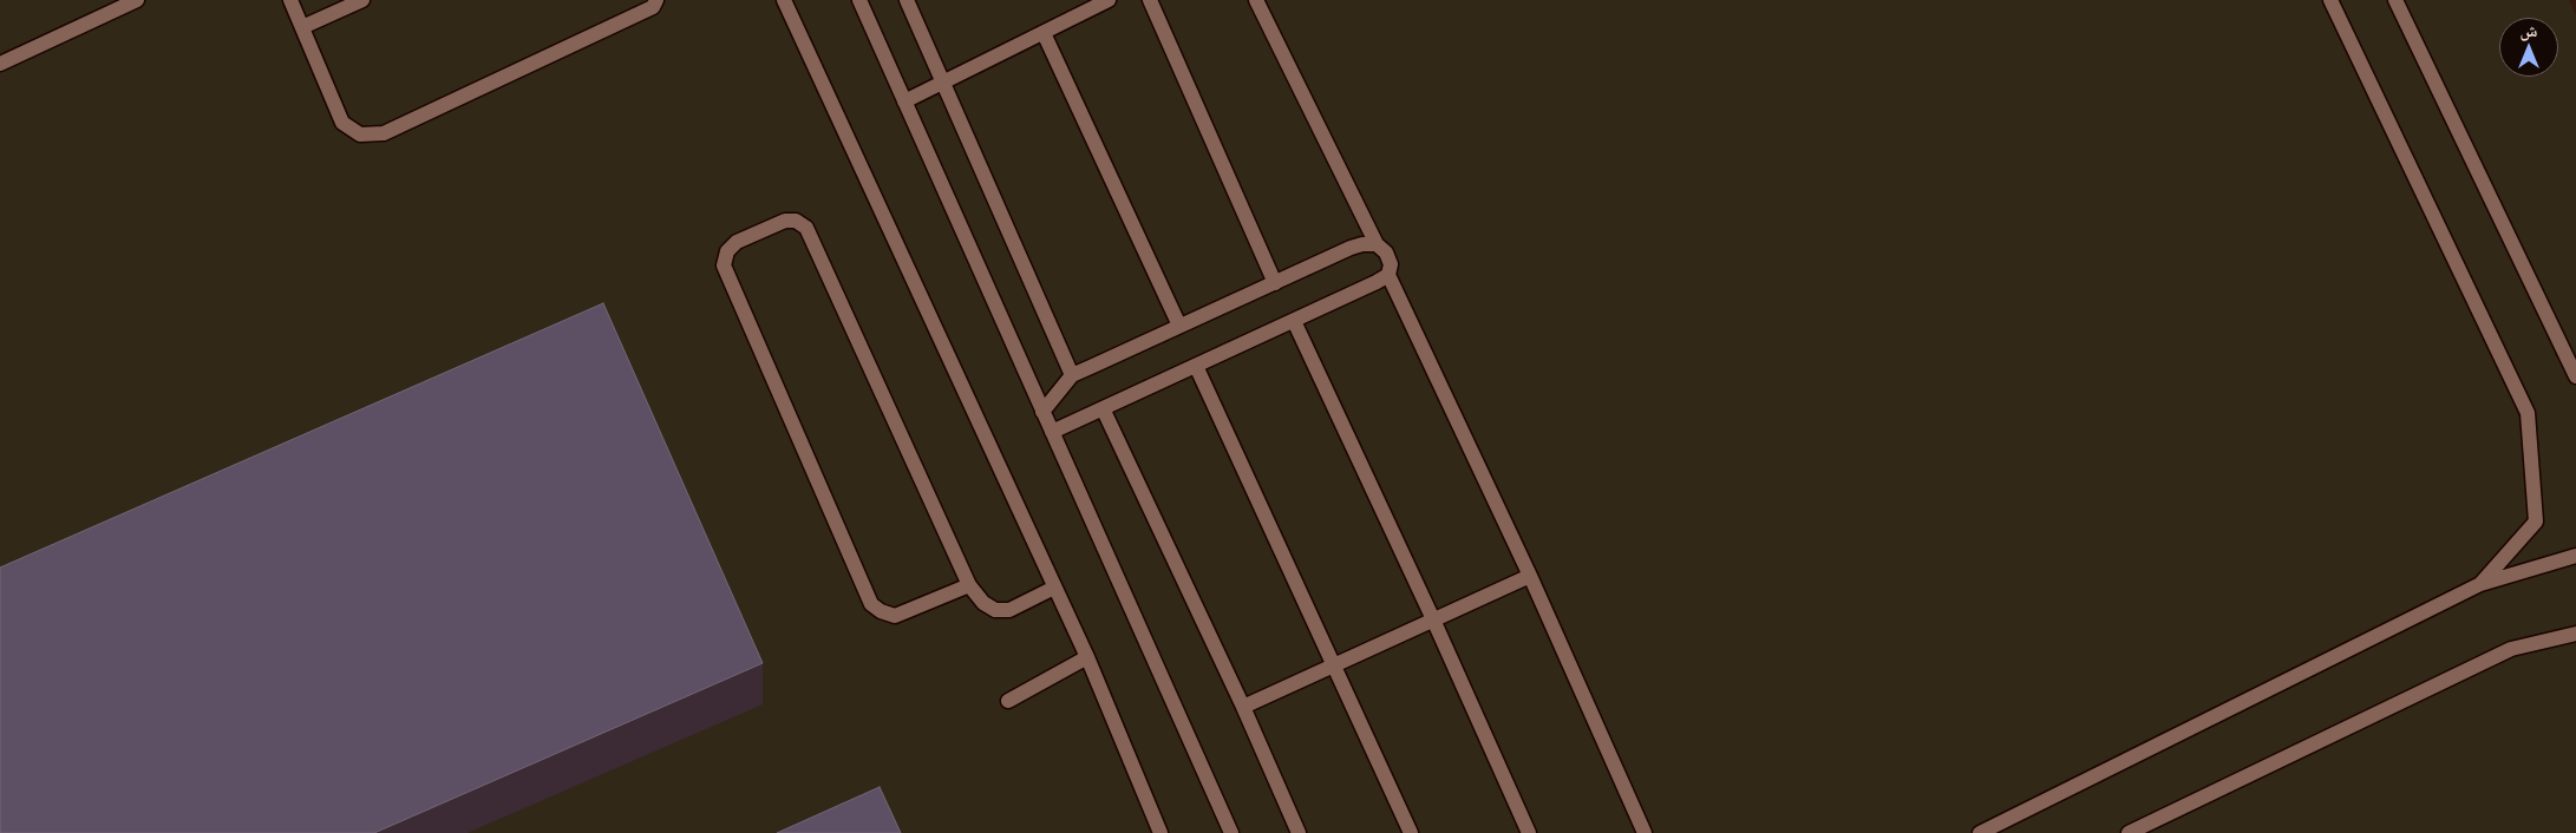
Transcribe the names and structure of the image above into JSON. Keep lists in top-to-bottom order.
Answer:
{
  "north": "top"
}
